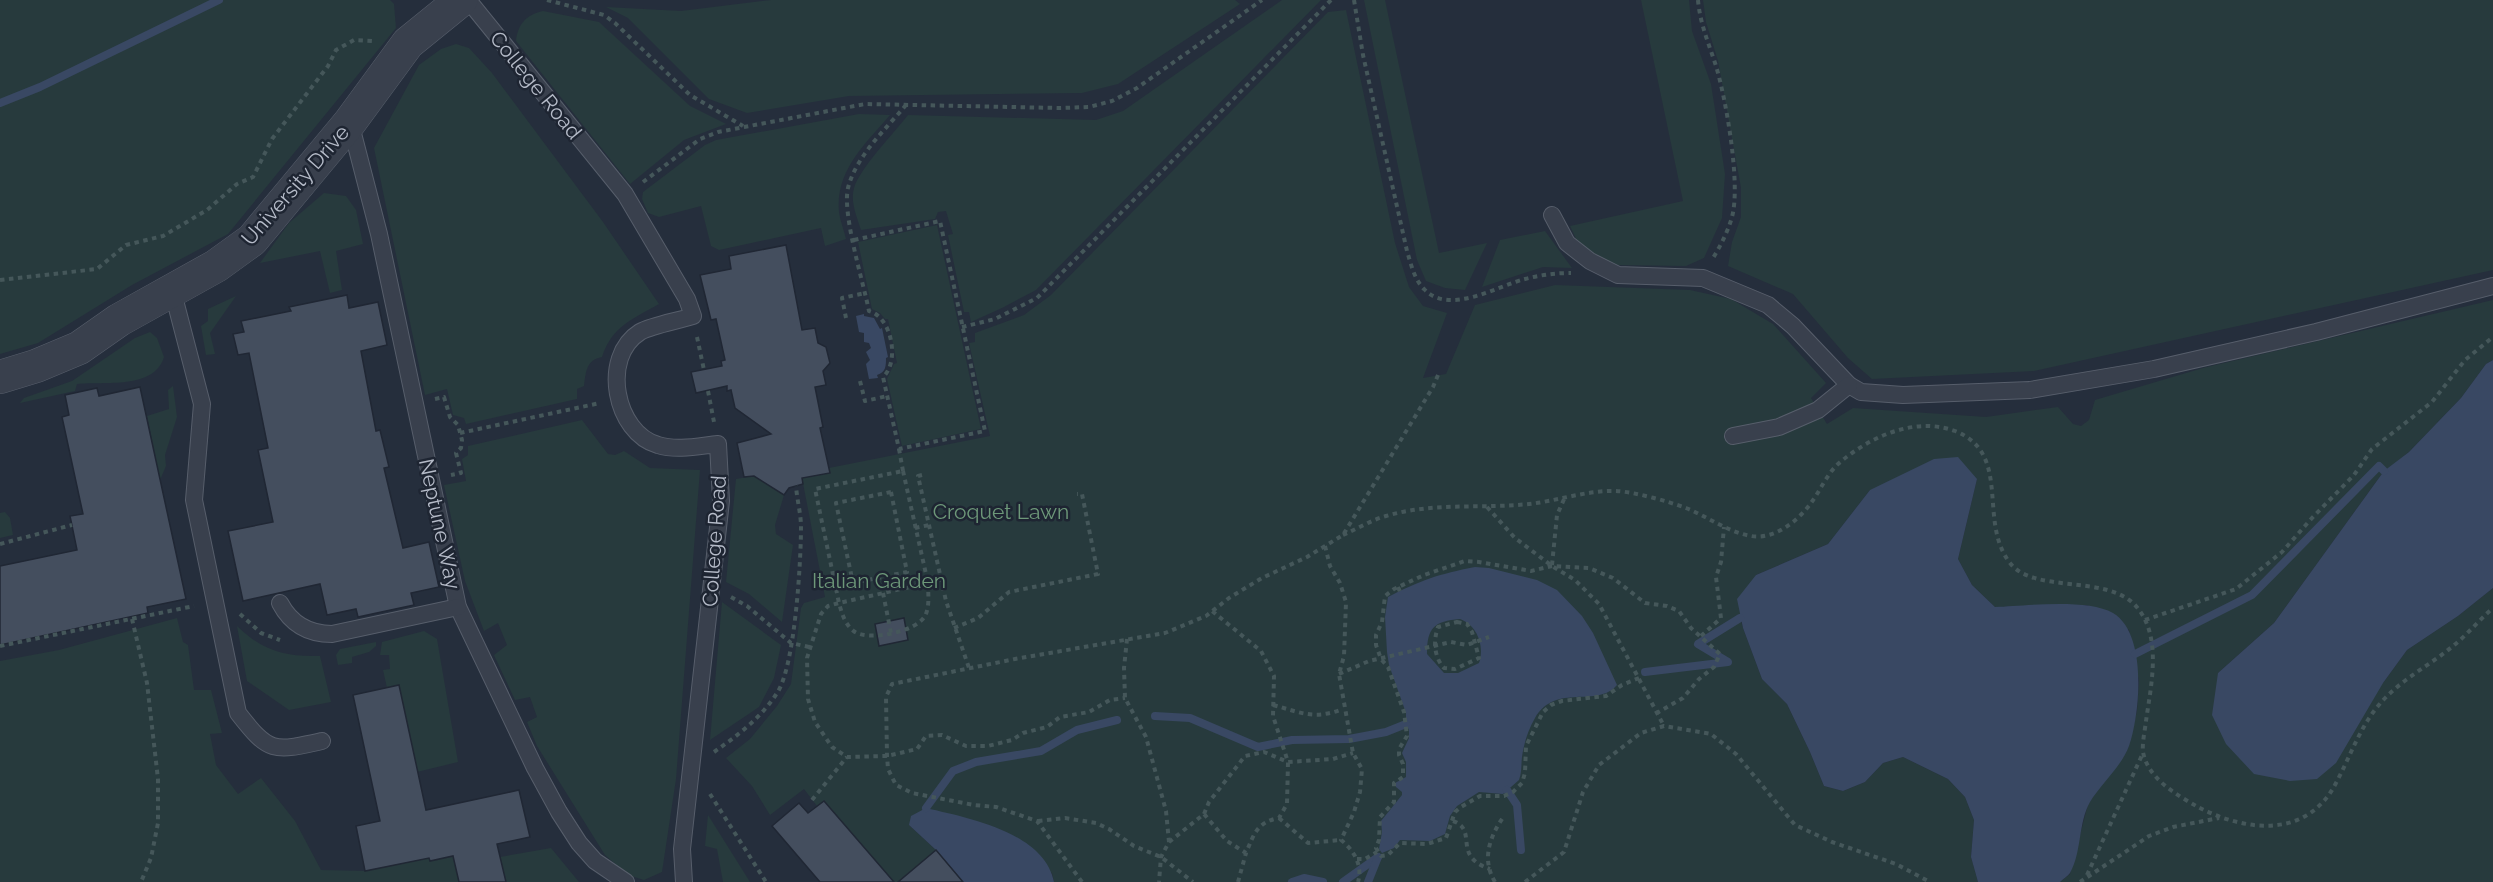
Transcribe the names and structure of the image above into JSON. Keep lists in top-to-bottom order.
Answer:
{
  "streets": {
    "street": ["University Drive"],
    "lane": ["College Road", "Neptune Way"]
  },
  "crossings": [
    ["University Drive", "Neptune Way"]
  ],
  "parks": ["Croquet Lawn", "Italian Garden"]
}
